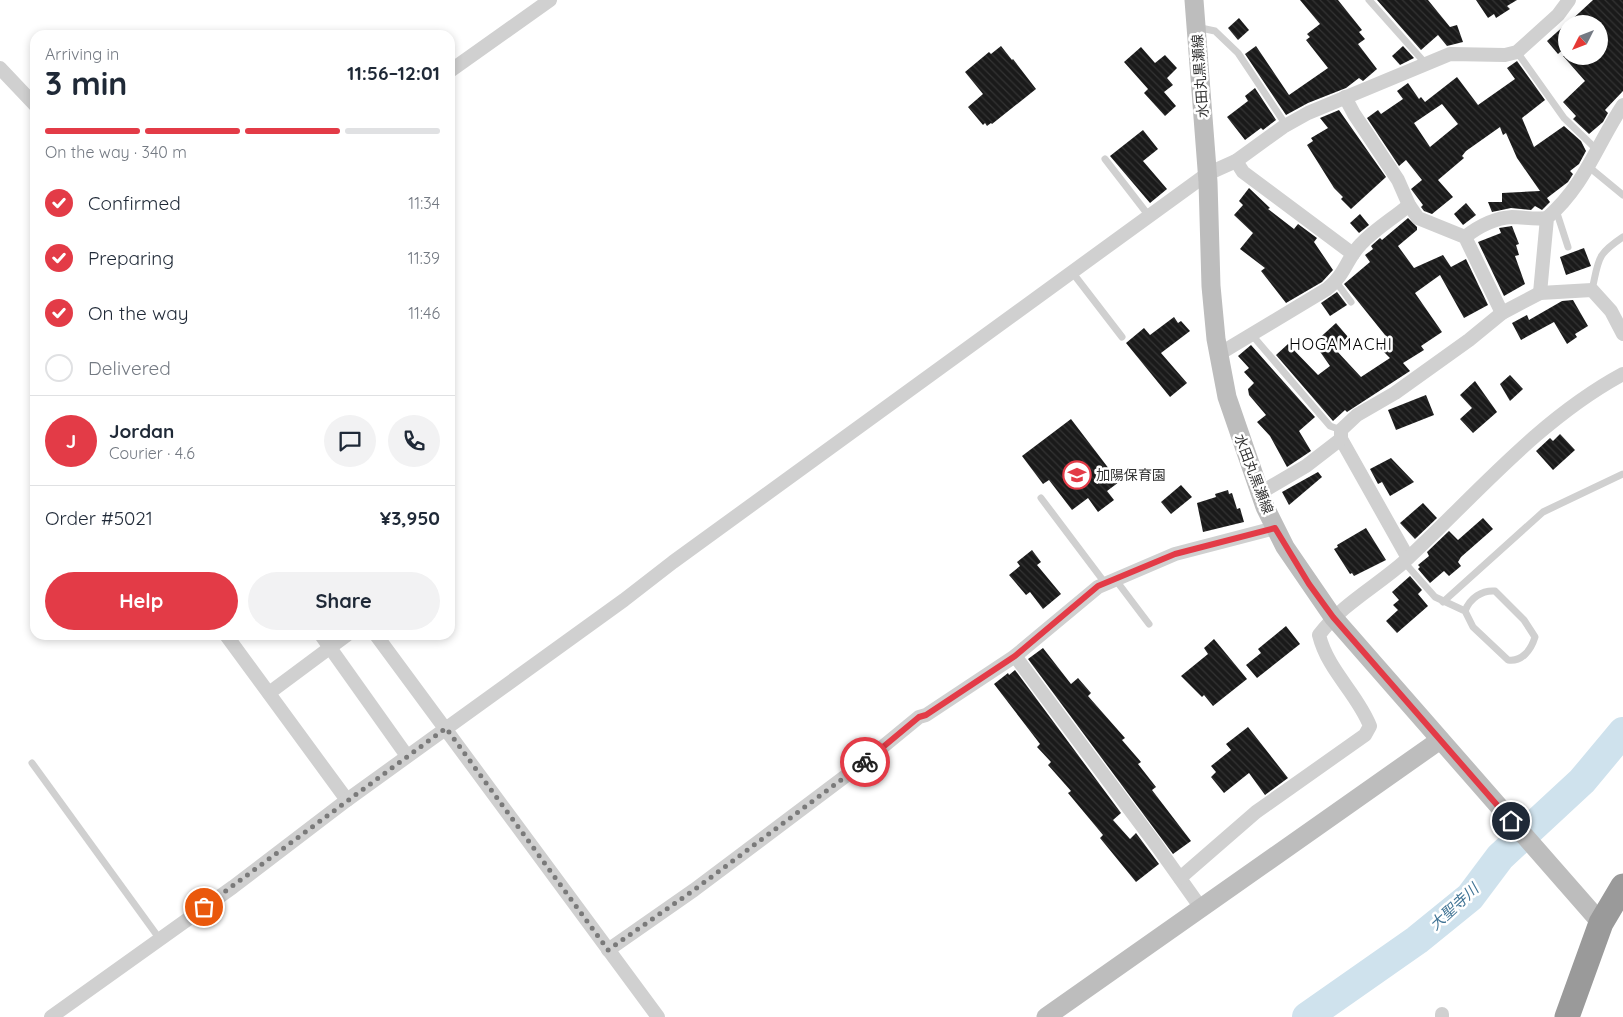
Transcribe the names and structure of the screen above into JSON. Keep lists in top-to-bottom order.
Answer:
{
  "streets": {
    "main road": ["水田丸黒瀬線"]
  },
  "districts": ["HOGAMACHI"],
  "water": ["大聖寺川"],
  "places": {
    "school or university": ["加陽保育園"]
  },
  "north": "bottom left",
  "page": {
    "heading": ["3 min", "Arriving in", "11:56–12:01"],
    "panel": [
      "Jordan",
      "Courier · 4.6",
      "Order #5021",
      "¥3,950"
    ],
    "bar": "On the way · 340 m",
    "list": [
      ["Confirmed", "11:34"],
      ["Preparing", "11:39"],
      ["On the way", "11:46"],
      "Delivered"
    ],
    "round": "J",
    "buttons": ["Help", "Share"]
  }
}
